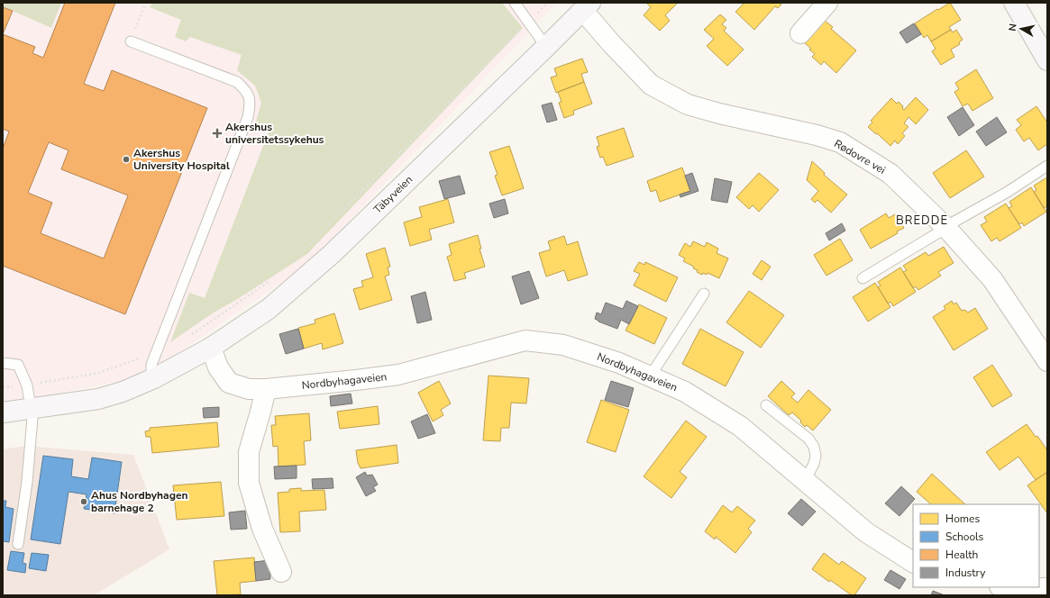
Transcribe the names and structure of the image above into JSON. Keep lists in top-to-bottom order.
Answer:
{
  "streets": {
    "street": ["Rødovre vei", "Täbyveien", "Nordbyhagaveien"]
  },
  "crossings": [
    ["Rødovre vei", "Täbyveien"],
    ["Täbyveien", "Nordbyhagaveien"]
  ],
  "districts": ["BREDDE"],
  "places": {
    "health": ["Akershus universitetssykehus"],
    "other": ["Akershus University Hospital", "Ahus Nordbyhagen barnehage 2"]
  },
  "legend": [
    "Homes",
    "Schools",
    "Health",
    "Industry"
  ],
  "north": "left"
}
